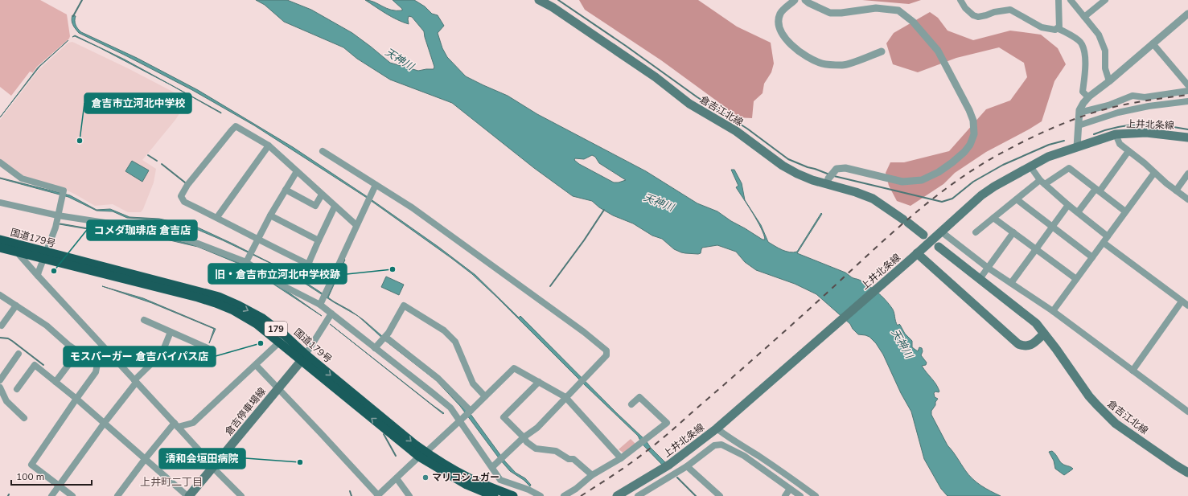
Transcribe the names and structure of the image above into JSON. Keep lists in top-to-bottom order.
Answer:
{
  "streets": {
    "highway": ["国道179号", "179"],
    "main road": ["倉吉江北線", "上井北条線", "倉吉停車場線"]
  },
  "crossings": [
    ["国道179号", "倉吉停車場線"]
  ],
  "districts": ["上井町二丁目"],
  "water": ["天神川"],
  "places": [
    "倉吉市立河北中学校",
    "旧・倉吉市立河北中学校跡",
    "コメダ珈琲店 倉吉店",
    "モスバーガー 倉吉バイパス店",
    "清和会垣田病院",
    "マリコシュガー"
  ],
  "scale_bar": "100 m"
}
